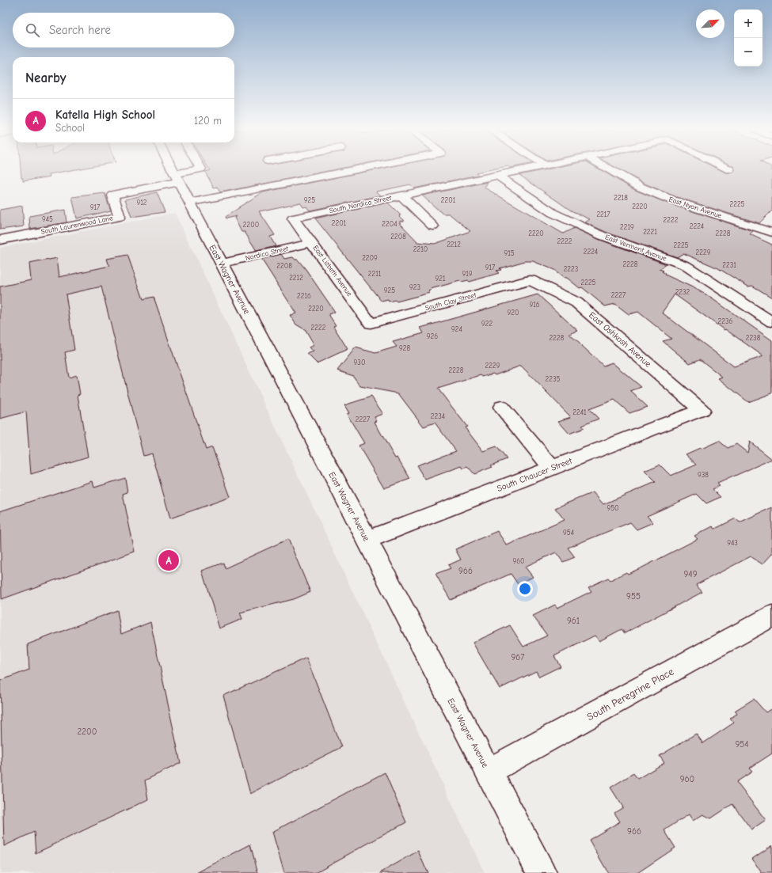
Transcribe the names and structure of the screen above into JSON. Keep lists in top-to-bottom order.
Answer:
{
  "streets": {
    "street": [
      "South Nordica Street",
      "East Nyon Avenue",
      "South Laurenwood Lane",
      "East Vermont Avenue",
      "Nordica Street",
      "East Lizbeth Avenue",
      "East Wagner Avenue",
      "South Clay Street",
      "East Oshkosh Avenue",
      "South Chaucer Street",
      "South Peregrine Place"
    ]
  },
  "crossings": [
    ["South Nordica Street", "East Vermont Avenue"],
    ["South Nordica Street", "East Lizbeth Avenue"],
    ["South Laurenwood Lane", "East Wagner Avenue"],
    ["Nordica Street", "East Lizbeth Avenue"],
    ["Nordica Street", "East Wagner Avenue"],
    ["East Lizbeth Avenue", "South Clay Street"],
    ["East Wagner Avenue", "South Chaucer Street"],
    ["East Wagner Avenue", "South Peregrine Place"],
    ["South Clay Street", "East Oshkosh Avenue"],
    ["East Oshkosh Avenue", "South Chaucer Street"]
  ],
  "house_numbers": [
    "2218",
    "925",
    "2201",
    "912",
    "2225",
    "2220",
    "917",
    "2217",
    "945",
    "2222",
    "2201",
    "2204",
    "2200",
    "2224",
    "2219",
    "2221",
    "2220",
    "2228",
    "2208",
    "2222",
    "2212",
    "2225",
    "2210",
    "2224",
    "2229",
    "915",
    "2209",
    "2228",
    "2231",
    "2208",
    "917",
    "2223",
    "2211",
    "919",
    "2212",
    "921",
    "2225",
    "923",
    "925",
    "2232",
    "2227",
    "2216",
    "916",
    "2220",
    "920",
    "2236",
    "922",
    "2222",
    "924",
    "926",
    "2228",
    "2238",
    "928",
    "930",
    "2229",
    "2228",
    "2235",
    "2241",
    "2234",
    "2227",
    "938",
    "950",
    "954",
    "943",
    "960",
    "966",
    "949",
    "955",
    "961",
    "967",
    "2200",
    "954",
    "960",
    "966"
  ],
  "north": "top right",
  "page": {
    "map_buttons": ["+", "−"],
    "search": "Search here",
    "heading": "Nearby",
    "list": [
      {
        "mark": "A",
        "name": "Katella High School",
        "note": "School",
        "value": "120 m"
      }
    ],
    "pins": "A"
  }
}
